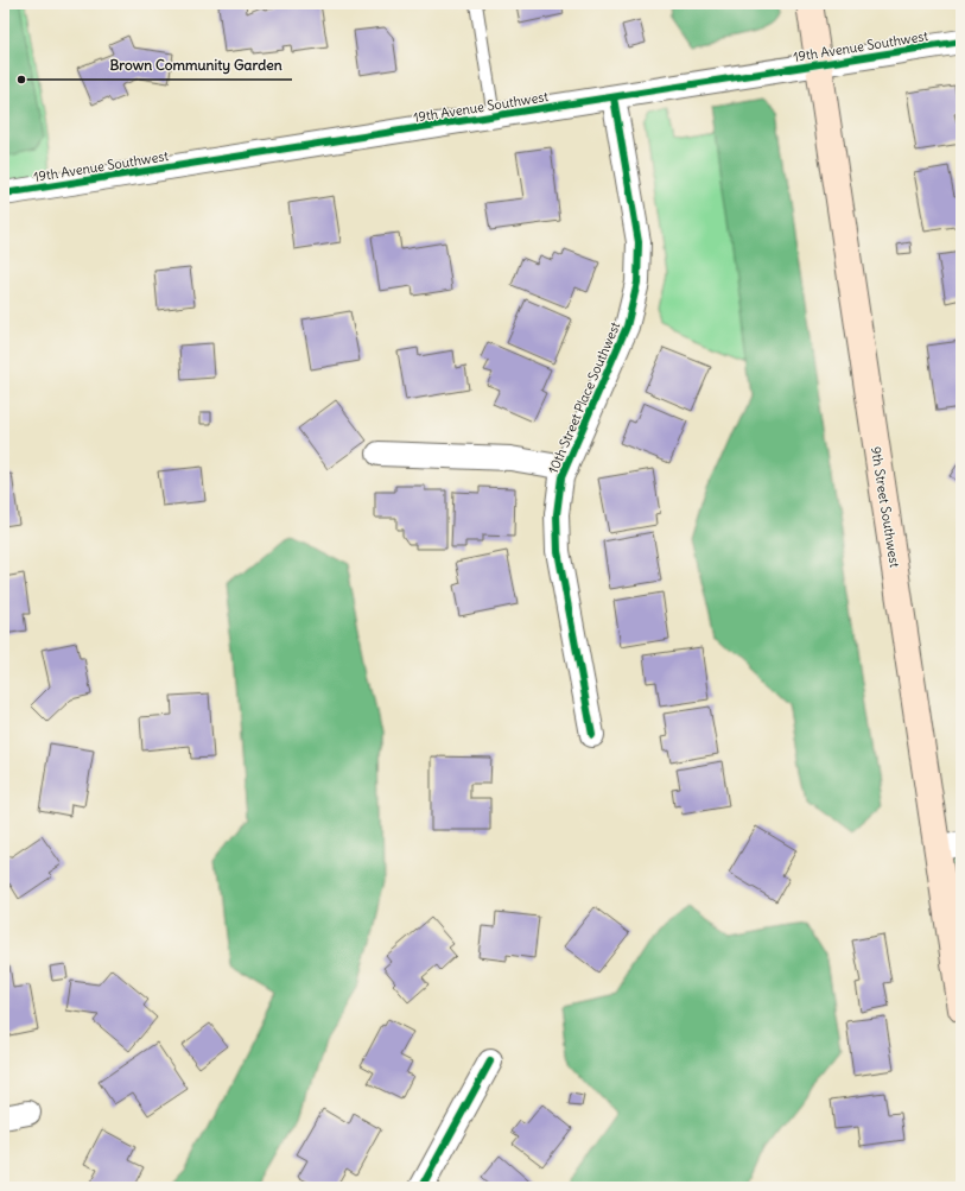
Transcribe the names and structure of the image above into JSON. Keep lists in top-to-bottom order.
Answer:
{
  "streets": {
    "main road": ["9th Street Southwest"],
    "street": ["19th Avenue Southwest", "10th Street Place Southwest"]
  },
  "crossings": [
    ["19th Avenue Southwest", "10th Street Place Southwest"],
    ["19th Avenue Southwest", "9th Street Southwest"]
  ],
  "places": ["Brown Community Garden"]
}
